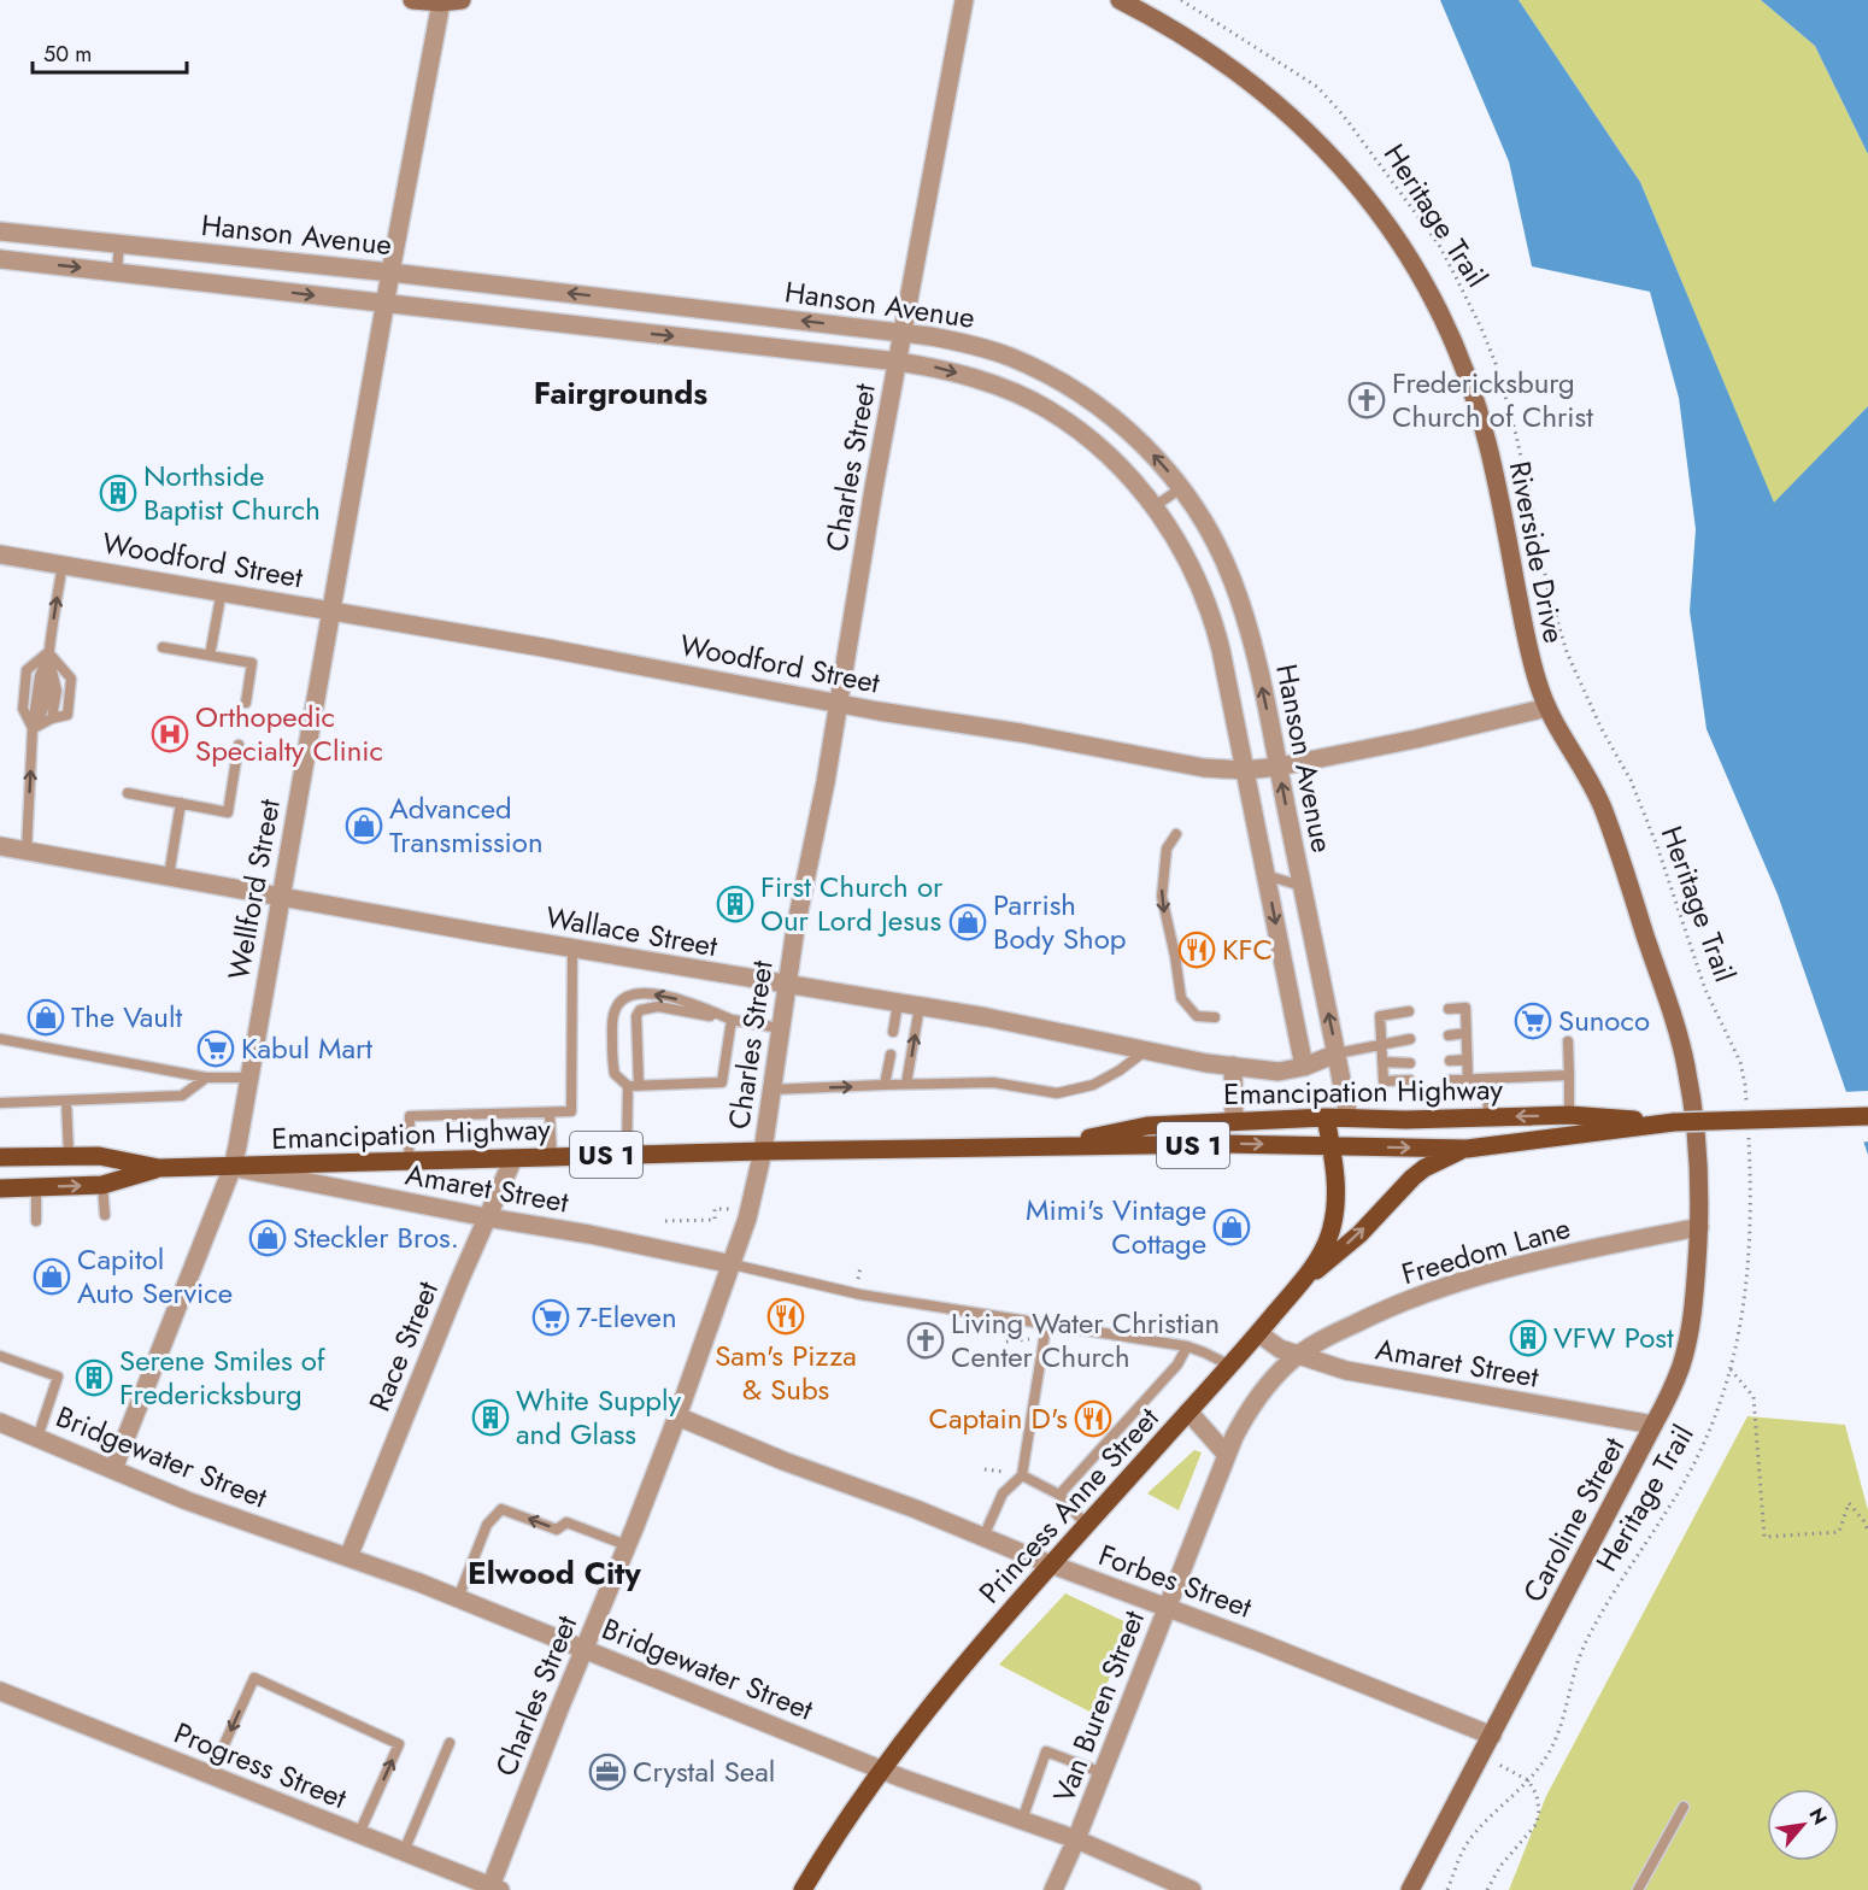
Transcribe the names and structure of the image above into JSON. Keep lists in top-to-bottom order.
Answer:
{
  "streets": {
    "main road": ["Emancipation Highway", "US 1", "Princess Anne Street"],
    "street": [
      "Hanson Avenue",
      "Charles Street",
      "Riverside Drive",
      "Woodford Street",
      "Wellford Street",
      "Wallace Street",
      "Amaret Street",
      "Freedom Lane",
      "Race Street",
      "Bridgewater Street",
      "Caroline Street",
      "Forbes Street",
      "Van Buren Street",
      "Progress Street"
    ],
    "path": ["Heritage Trail"]
  },
  "crossings": [
    ["Hanson Avenue", "Charles Street"],
    ["Hanson Avenue", "Woodford Street"],
    ["Hanson Avenue", "Wellford Street"],
    ["Hanson Avenue", "Wallace Street"],
    ["Hanson Avenue", "Emancipation Highway"],
    ["Charles Street", "Woodford Street"],
    ["Charles Street", "Wallace Street"],
    ["Charles Street", "Emancipation Highway"],
    ["Charles Street", "Amaret Street"],
    ["Charles Street", "Bridgewater Street"],
    ["Charles Street", "Forbes Street"],
    ["Charles Street", "Progress Street"],
    ["Riverside Drive", "Woodford Street"],
    ["Riverside Drive", "Caroline Street"],
    ["Woodford Street", "Wellford Street"],
    ["Wellford Street", "Wallace Street"],
    ["Wellford Street", "Emancipation Highway"],
    ["Wellford Street", "Amaret Street"],
    ["Wellford Street", "Bridgewater Street"],
    ["Emancipation Highway", "Amaret Street"],
    ["Emancipation Highway", "Race Street"],
    ["Emancipation Highway", "Princess Anne Street"],
    ["Amaret Street", "Freedom Lane"],
    ["Amaret Street", "Race Street"],
    ["Amaret Street", "Princess Anne Street"],
    ["Amaret Street", "Caroline Street"],
    ["Amaret Street", "Van Buren Street"],
    ["Freedom Lane", "Caroline Street"],
    ["Freedom Lane", "Van Buren Street"],
    ["Race Street", "Bridgewater Street"],
    ["Bridgewater Street", "Princess Anne Street"],
    ["Bridgewater Street", "Van Buren Street"],
    ["Princess Anne Street", "Forbes Street"],
    ["Caroline Street", "Forbes Street"],
    ["Forbes Street", "Van Buren Street"]
  ],
  "districts": ["Fairgrounds", "Elwood City"],
  "places": {
    "church": ["Fredericksburg Church of Christ", "Living Water Christian Center Church"],
    "building": [
      "Northside Baptist Church",
      "First Church or Our Lord Jesus",
      "VFW Post",
      "Serene Smiles of Fredericksburg",
      "White Supply and Glass"
    ],
    "hospital": ["Orthopedic Specialty Clinic"],
    "shop": [
      "Advanced Transmission",
      "Parrish Body Shop",
      "The Vault",
      "Mimi's Vintage Cottage",
      "Steckler Bros.",
      "Capitol Auto Service"
    ],
    "restaurant": ["KFC", "Sam's Pizza & Subs", "Captain D's"],
    "supermarket": ["Sunoco", "Kabul Mart", "7-Eleven"],
    "office": ["Crystal Seal"]
  },
  "scale_bar": "50 m",
  "north": "top right"
}
